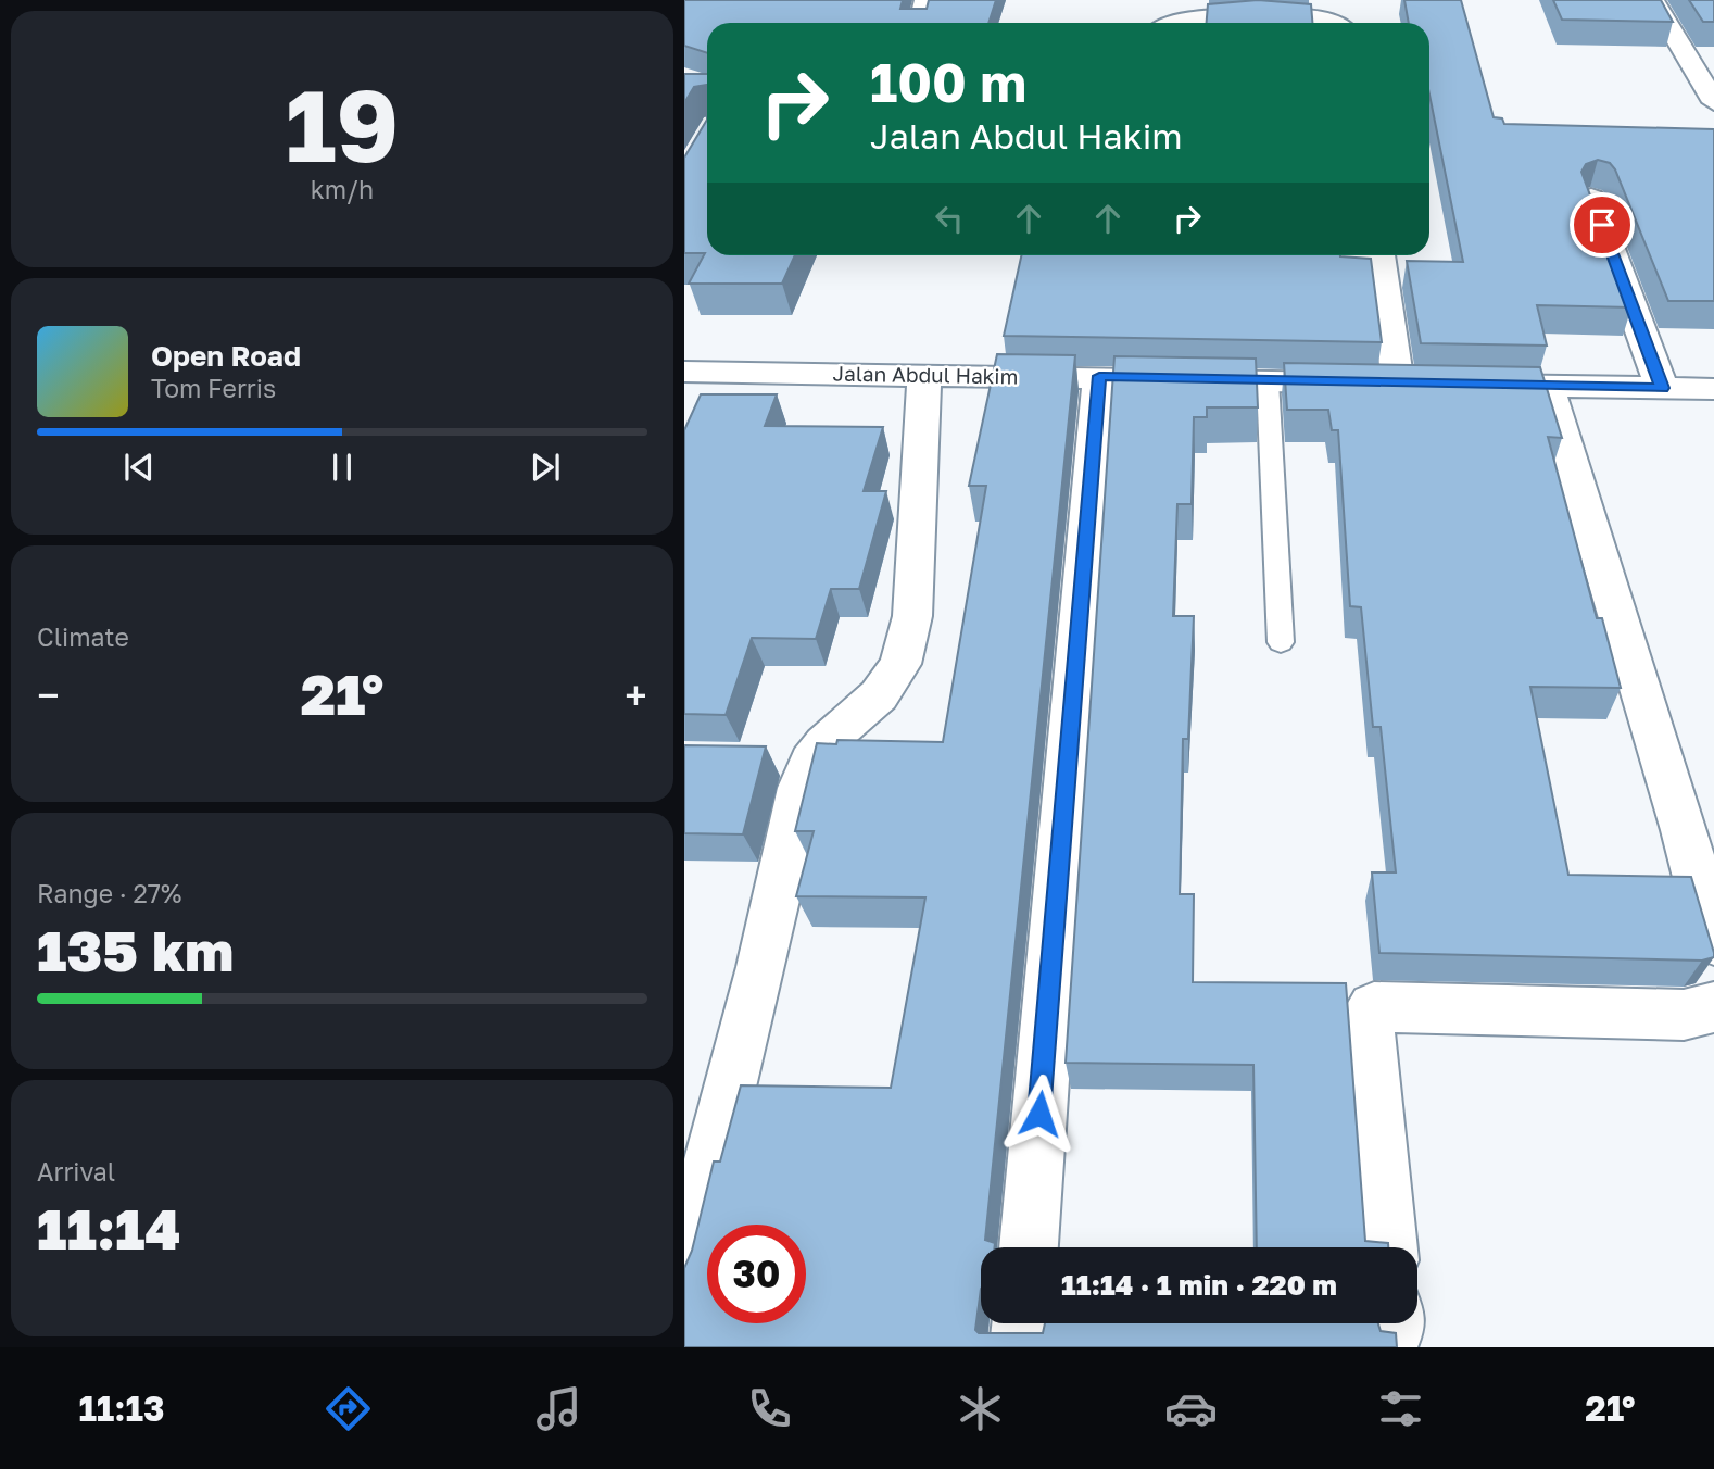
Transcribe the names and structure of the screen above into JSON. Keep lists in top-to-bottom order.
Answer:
{
  "streets": {
    "street": ["Jalan Abdul Hakim"]
  },
  "page": {
    "tile": [
      ["19", "km/h"],
      "Climate",
      ["Range · 27%", "135 km"],
      ["Arrival", "11:14"]
    ],
    "turn": ["100 m", "Jalan Abdul Hakim"],
    "song": ["Open Road", "Tom Ferris"],
    "heat": ["−", "21°", "+"],
    "limit": "30",
    "trip": "11:14 · 1 min · 220 m",
    "tabs": ["11:13", "21°"]
  }
}
